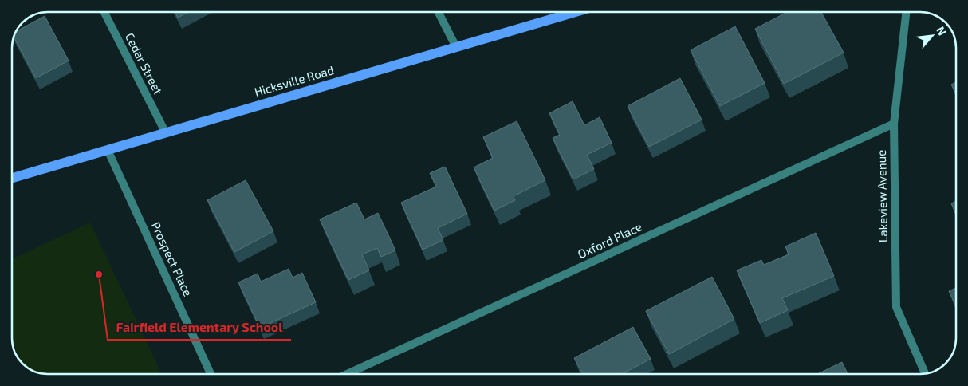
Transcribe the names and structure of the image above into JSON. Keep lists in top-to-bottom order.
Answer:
{
  "streets": {
    "main road": ["Hicksville Road"],
    "street": [
      "Cedar Street",
      "Lakeview Avenue",
      "Oxford Place",
      "Prospect Place"
    ]
  },
  "crossings": [
    ["Cedar Street", "Hicksville Road"],
    ["Hicksville Road", "Prospect Place"],
    ["Lakeview Avenue", "Oxford Place"]
  ],
  "places": ["Fairfield Elementary School"],
  "north": "top right"
}
